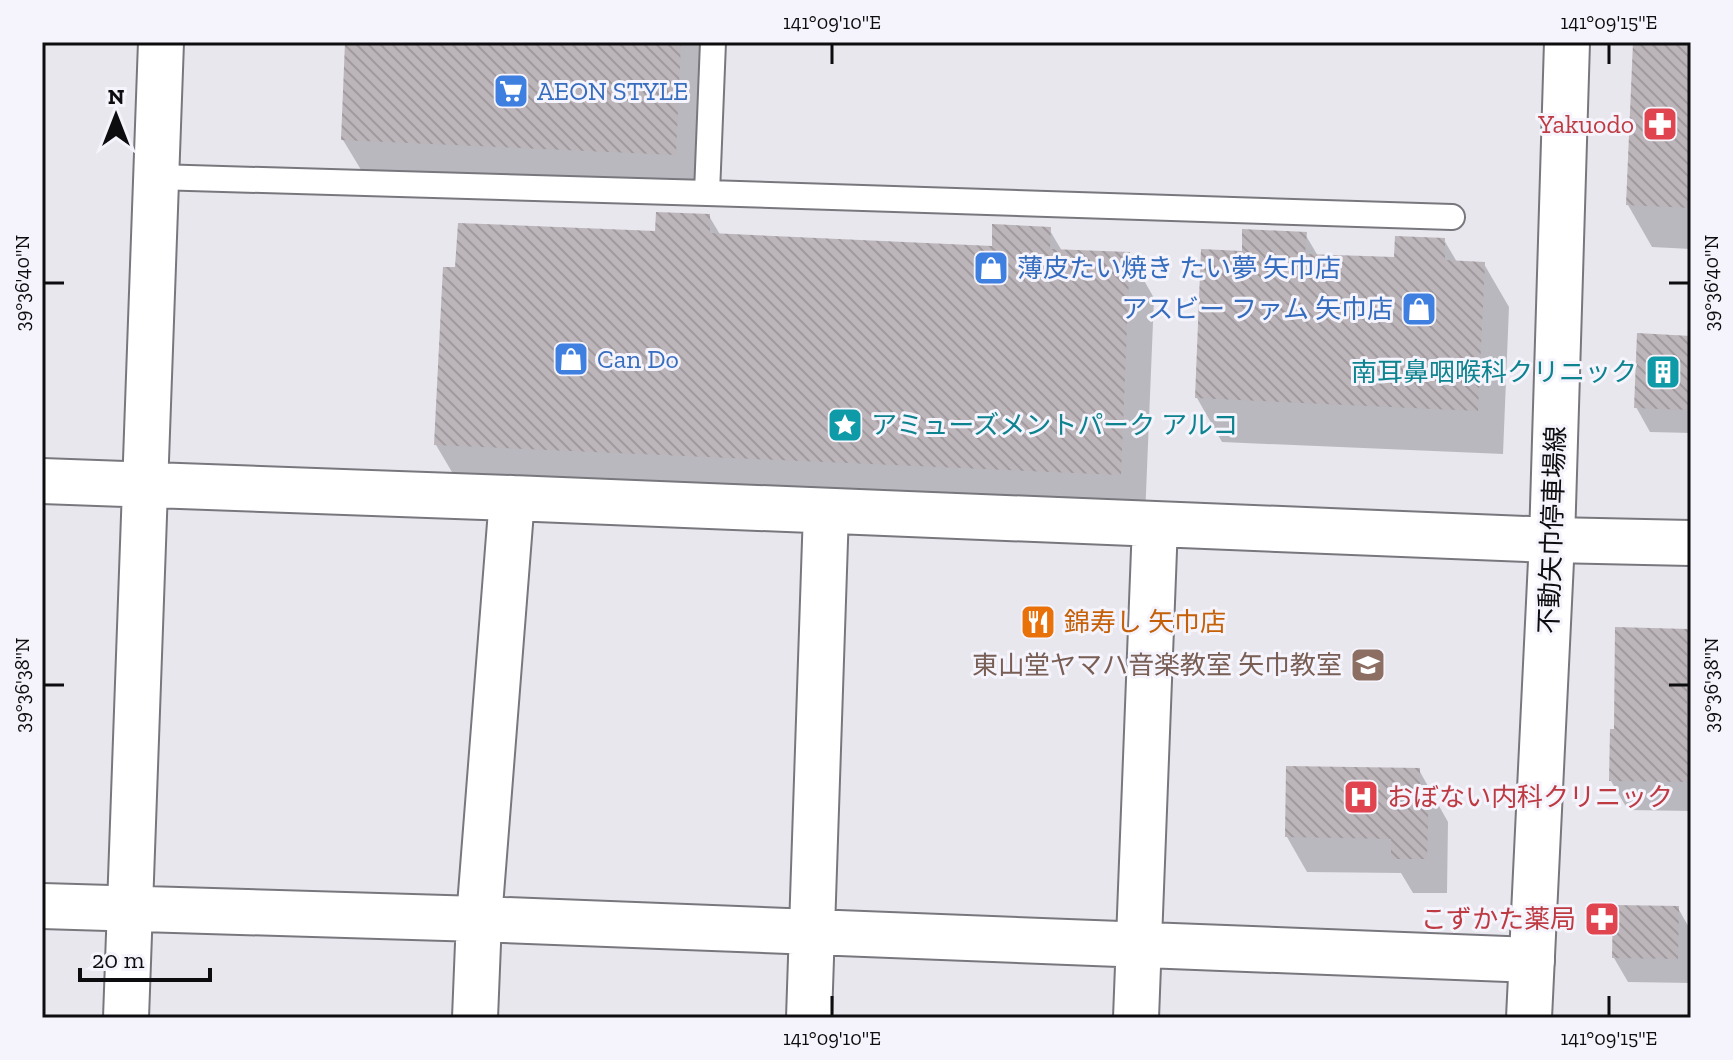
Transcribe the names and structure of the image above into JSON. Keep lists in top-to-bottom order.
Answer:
{
  "streets": {
    "street": ["不動矢巾停車場線"]
  },
  "places": {
    "supermarket": ["AEON STYLE"],
    "pharmacy": ["Yakuodo", "こずかた薬局"],
    "shop": ["薄皮たい焼き たい夢 矢巾店", "アスビー ファム 矢巾店", "Can Do"],
    "building": ["南耳鼻咽喉科クリニック"],
    "place": ["アミューズメントパーク アルコ"],
    "restaurant": ["錦寿し 矢巾店"],
    "school or university": ["東山堂ヤマハ音楽教室 矢巾教室"],
    "hospital": ["おぼない内科クリニック"]
  },
  "scale_bar": "20 m",
  "north": "top",
  "coordinates": [
    "141°09'10\"E",
    "141°09'15\"E",
    "39°36'40\"N",
    "39°36'38\"N"
  ]
}
